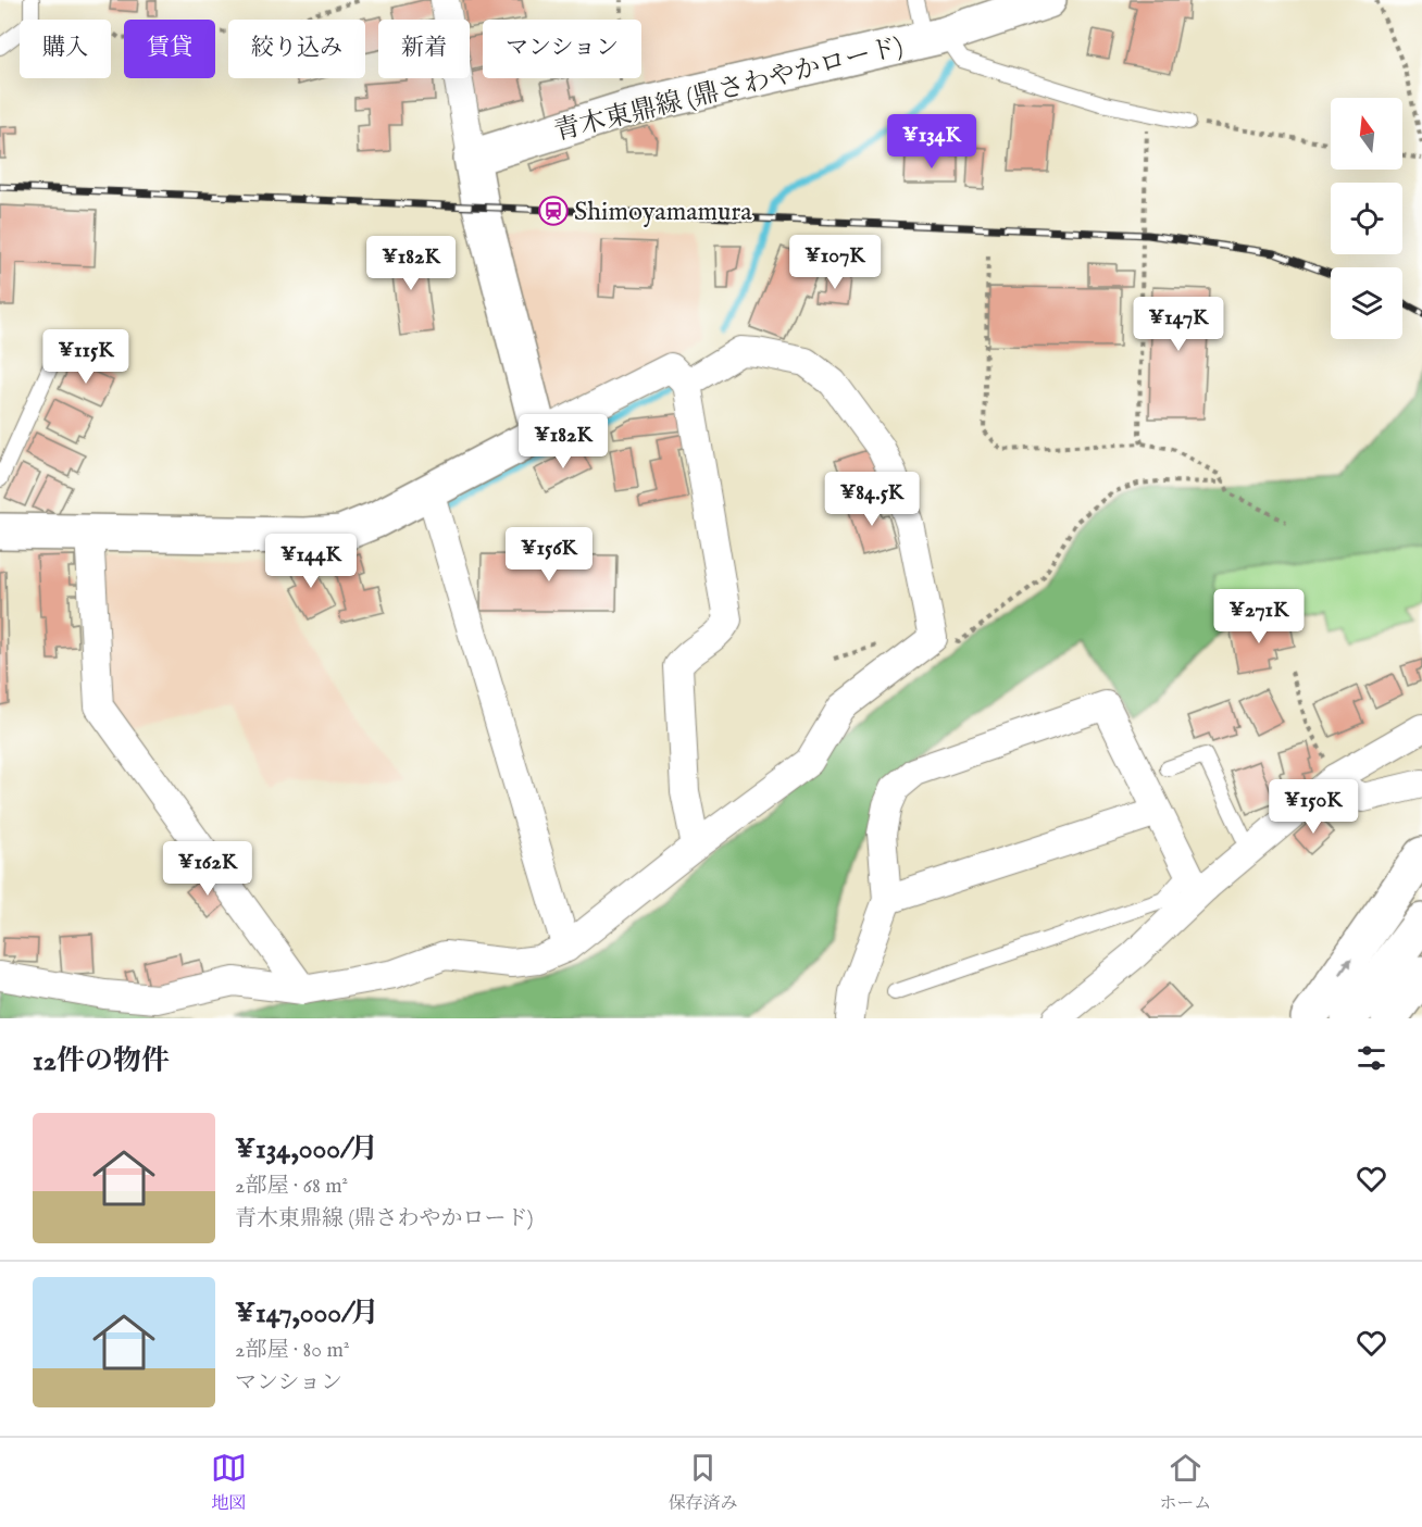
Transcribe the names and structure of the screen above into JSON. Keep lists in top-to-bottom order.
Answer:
{
  "streets": {
    "main road": ["青木東鼎線 (鼎さわやかロード)"]
  },
  "places": {
    "station": ["Shimoyamamura"]
  },
  "north": "top",
  "page": {
    "chip": [
      "購入",
      "賃貸",
      "絞り込み",
      "新着",
      "マンション"
    ],
    "price": [
      "¥134K",
      "¥107K",
      "¥182K",
      "¥147K",
      "¥115K",
      "¥182K",
      "¥84.5K",
      "¥156K",
      "¥144K",
      "¥271K",
      "¥150K",
      "¥162K"
    ],
    "heading": "12件の物件",
    "list": [
      {
        "name": "¥134,000/月",
        "note": "2部屋 · 68 m² · 青木東鼎線 (鼎さわやかロード)"
      },
      {
        "name": "¥147,000/月",
        "note": "2部屋 · 80 m² · マンション"
      }
    ],
    "tabs": ["地図", "保存済み", "ホーム"]
  }
}
